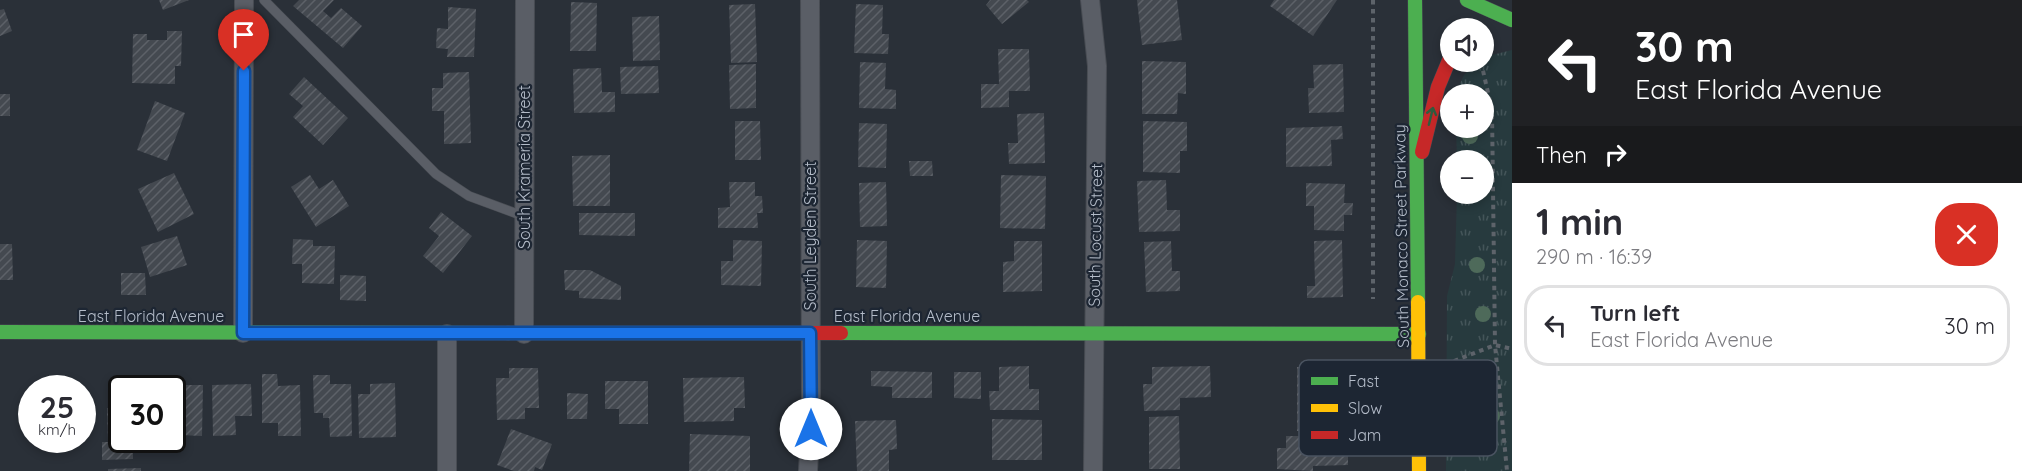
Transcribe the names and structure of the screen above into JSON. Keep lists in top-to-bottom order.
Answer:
{
  "streets": {
    "street": [
      "South Krameria Street",
      "South Locust Street",
      "South Leyden Street",
      "South Monaco Street Parkway",
      "East Florida Avenue"
    ]
  },
  "crossings": [
    ["South Krameria Street", "East Florida Avenue"],
    ["South Locust Street", "East Florida Avenue"],
    ["South Leyden Street", "East Florida Avenue"],
    ["South Monaco Street Parkway", "East Florida Avenue"]
  ],
  "legend": ["Fast", "Slow", "Jam"],
  "page": {
    "turn": ["30 m", "East Florida Avenue"],
    "map_buttons": ["+", "−"],
    "then": "Then",
    "heading": ["1 min", "290 m · 16:39"],
    "list": [
      {
        "name": "Turn left",
        "note": "East Florida Avenue",
        "value": "30 m"
      }
    ],
    "speed": "25 km/h",
    "limit": "30"
  }
}
